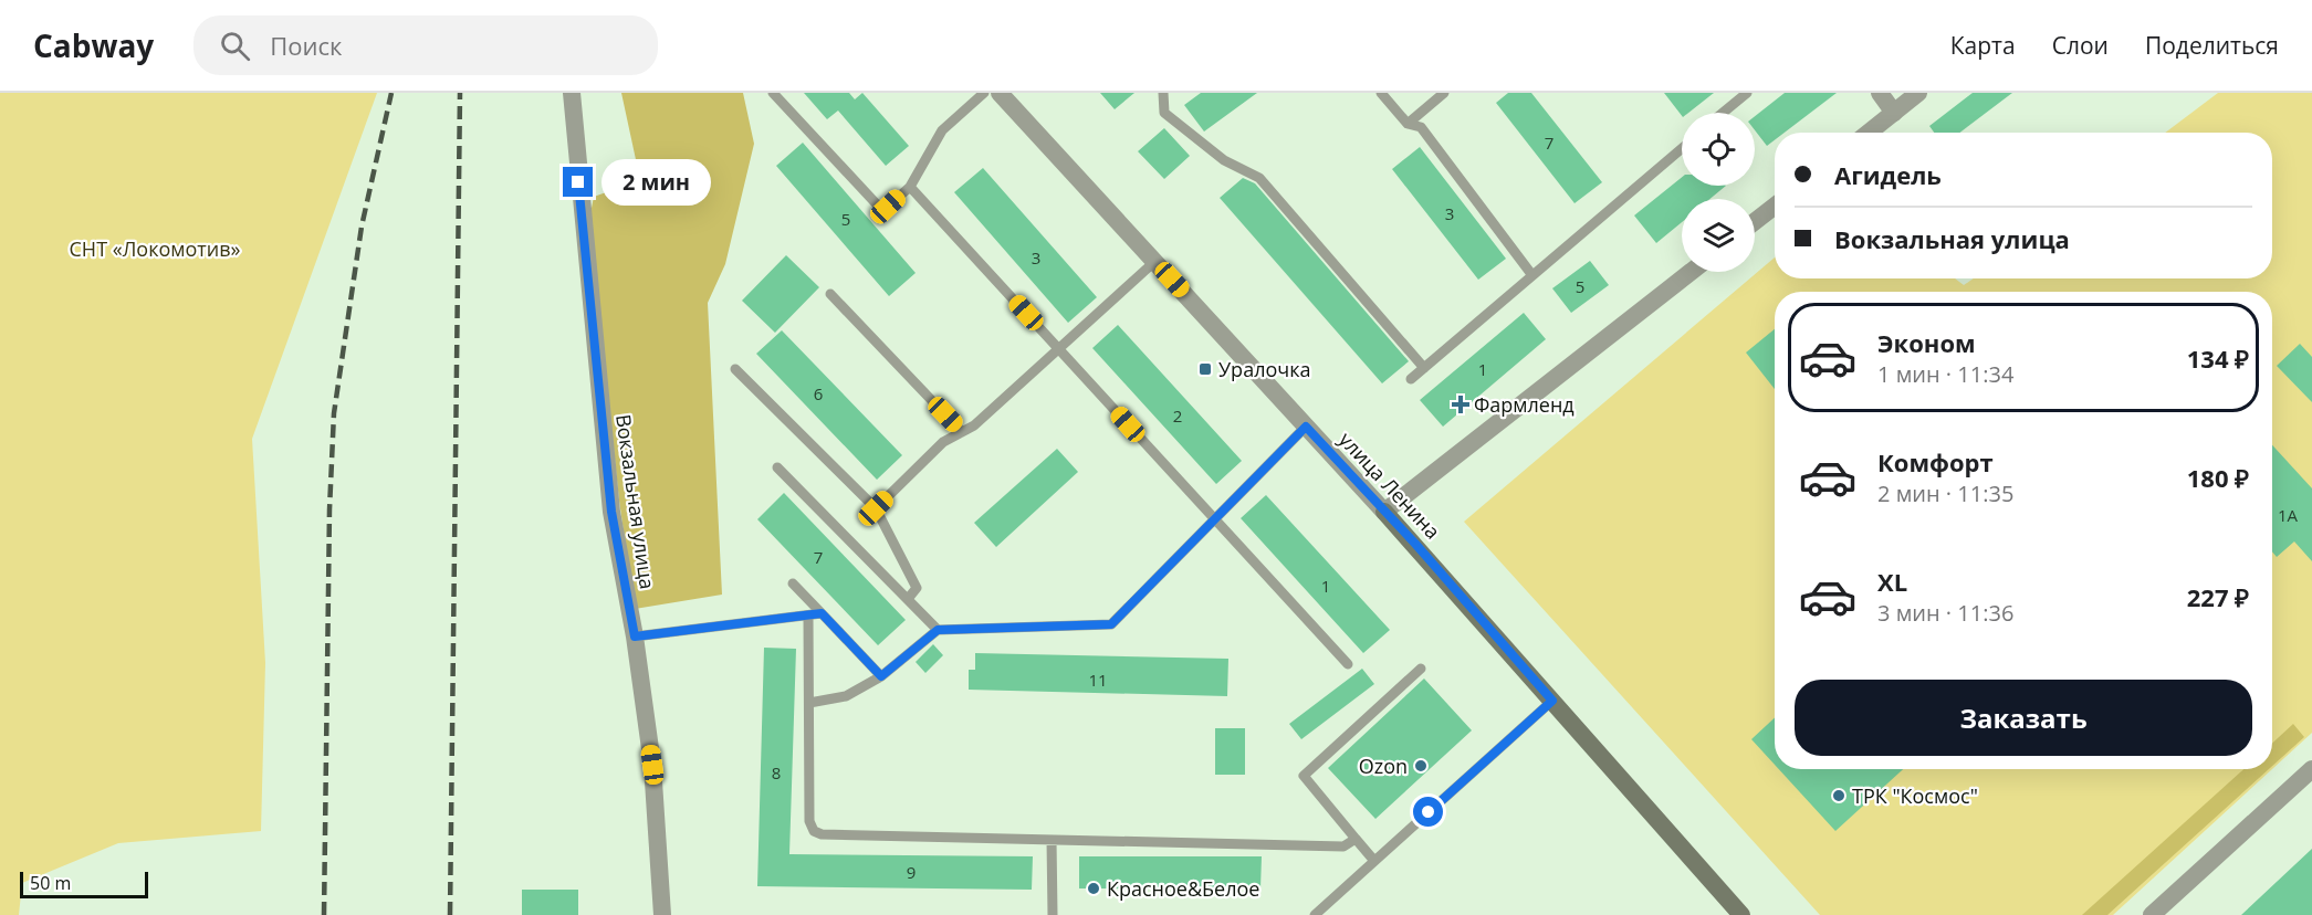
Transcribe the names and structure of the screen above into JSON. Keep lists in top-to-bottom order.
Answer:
{
  "streets": {
    "main road": ["улица Ленина"],
    "street": ["Вокзальная улица"]
  },
  "parks": ["СНТ «Локомотив»"],
  "places": {
    "transit": ["Уралочка"],
    "health": ["Фармленд"],
    "other": ["Ozon", "ТРК \"Космос\"", "Красное&Белое"]
  },
  "house_numbers": [
    "7",
    "3",
    "5",
    "3",
    "5",
    "1",
    "6",
    "2",
    "1А",
    "7",
    "1",
    "11",
    "8",
    "9"
  ],
  "scale_bar": "50 m",
  "page": {
    "header": "Cabway",
    "search": "Поиск",
    "nav": ["Карта", "Слои", "Поделиться"],
    "banner": ["Агидель", "Вокзальная улица"],
    "bubble": "2 мин",
    "list": [
      {
        "name": "Эконом",
        "note": "1 мин · 11:34",
        "value": "134 ₽"
      },
      {
        "name": "Комфорт",
        "note": "2 мин · 11:35",
        "value": "180 ₽"
      },
      {
        "name": "XL",
        "note": "3 мин · 11:36",
        "value": "227 ₽"
      }
    ],
    "buttons": "Заказать",
    "scale": "50 m"
  }
}
